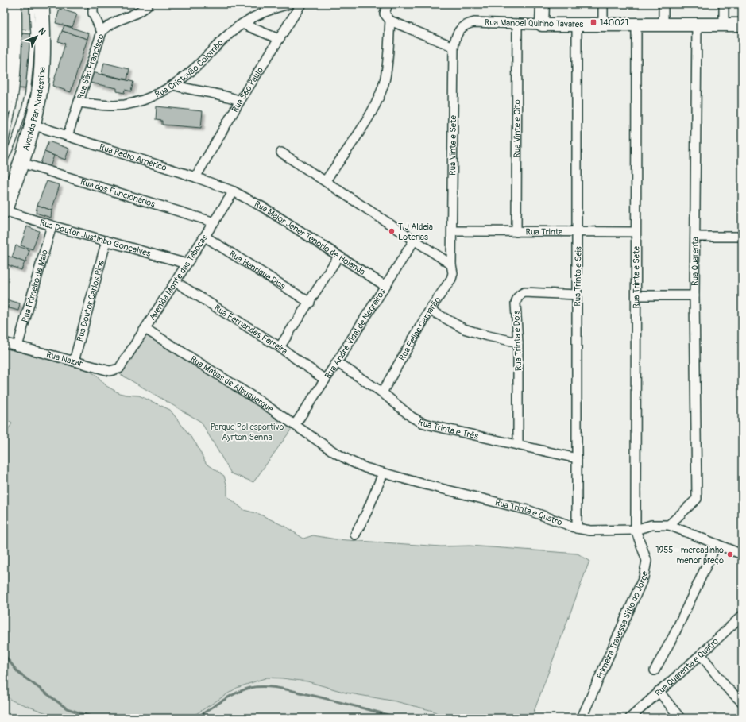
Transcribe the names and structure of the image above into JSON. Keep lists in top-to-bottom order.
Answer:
{
  "streets": {
    "highway": ["Avenida Pan Nordestina"],
    "main road": ["Rua Manoel Quirino Tavares"],
    "street": [
      "Rua São Francisco",
      "Rua Cristovão Colombo",
      "Rua São Paulo",
      "Rua Vinte e Oito",
      "Rua Vinte e Sete",
      "Rua Pedro Américo",
      "Rua dos Funcionários",
      "Rua Trinta",
      "Rua Doutor Justinbo Gonçalves",
      "Rua Major Jener Tenório de Holanda",
      "Rua Quarenta",
      "Rua Henrique Dias",
      "Rua Trinta e Seis",
      "Rua Trinta e Sete",
      "Avenida Monte das Tabocas",
      "Rua Primeiro de Maio",
      "Rua Doutor Carlos Rios",
      "Rua Felipe Camarão",
      "Rua Fernandes Ferreira",
      "Rua André Vidal de Negreiros",
      "Rua Trinta e Dois",
      "Rua Nazar",
      "Rua Matias de Albuquerque",
      "Rua Trinta e Três",
      "Rua Trinta e Quatro",
      "Primeira Travessa Sítio do Jorge",
      "Rua Quarenta e Quatro"
    ]
  },
  "crossings": [
    ["Rua Manoel Quirino Tavares", "Rua Vinte e Oito"],
    ["Rua Manoel Quirino Tavares", "Rua Vinte e Sete"],
    ["Rua Manoel Quirino Tavares", "Rua Quarenta"],
    ["Rua Manoel Quirino Tavares", "Rua Trinta e Seis"],
    ["Rua Manoel Quirino Tavares", "Rua Trinta e Sete"],
    ["Rua São Francisco", "Rua Cristovão Colombo"],
    ["Rua São Francisco", "Rua Pedro Américo"],
    ["Rua São Paulo", "Rua Pedro Américo"],
    ["Avenida Pan Nordestina", "Rua Pedro Américo"],
    ["Avenida Pan Nordestina", "Rua dos Funcionários"],
    ["Avenida Pan Nordestina", "Rua Doutor Justinbo Gonçalves"],
    ["Rua Vinte e Oito", "Rua Trinta"],
    ["Rua Vinte e Sete", "Rua Trinta"],
    ["Rua Vinte e Sete", "Rua Felipe Camarão"],
    ["Rua Pedro Américo", "Rua Major Jener Tenório de Holanda"],
    ["Rua Pedro Américo", "Avenida Monte das Tabocas"],
    ["Rua dos Funcionários", "Avenida Monte das Tabocas"],
    ["Rua Trinta", "Rua Trinta e Seis"],
    ["Rua Trinta", "Rua Trinta e Sete"],
    ["Rua Doutor Justinbo Gonçalves", "Avenida Monte das Tabocas"],
    ["Rua Doutor Justinbo Gonçalves", "Rua Primeiro de Maio"],
    ["Rua Doutor Justinbo Gonçalves", "Rua Doutor Carlos Rios"],
    ["Rua Major Jener Tenório de Holanda", "Avenida Monte das Tabocas"],
    ["Rua Major Jener Tenório de Holanda", "Rua André Vidal de Negreiros"],
    ["Rua Quarenta", "Rua Trinta e Quatro"],
    ["Rua Henrique Dias", "Avenida Monte das Tabocas"],
    ["Rua Trinta e Seis", "Rua Trinta e Dois"],
    ["Rua Trinta e Seis", "Rua Trinta e Três"],
    ["Rua Trinta e Seis", "Rua Trinta e Quatro"],
    ["Rua Trinta e Sete", "Rua Trinta e Quatro"],
    ["Rua Trinta e Sete", "Primeira Travessa Sítio do Jorge"],
    ["Avenida Monte das Tabocas", "Rua Fernandes Ferreira"],
    ["Avenida Monte das Tabocas", "Rua Nazar"],
    ["Avenida Monte das Tabocas", "Rua Matias de Albuquerque"],
    ["Rua Primeiro de Maio", "Rua Nazar"],
    ["Rua Doutor Carlos Rios", "Rua Nazar"],
    ["Rua Felipe Camarão", "Rua Trinta e Três"],
    ["Rua Fernandes Ferreira", "Rua André Vidal de Negreiros"],
    ["Rua André Vidal de Negreiros", "Rua Matias de Albuquerque"],
    ["Rua André Vidal de Negreiros", "Rua Trinta e Três"],
    ["Rua Trinta e Dois", "Rua Trinta e Três"],
    ["Rua Matias de Albuquerque", "Rua Trinta e Quatro"],
    ["Rua Trinta e Quatro", "Primeira Travessa Sítio do Jorge"]
  ],
  "parks": ["Parque Poliesportivo Ayrton Senna"],
  "places": {
    "transit": ["140021"],
    "other": ["T J Aldeia Loterias", "1955 - mercadinho menor preço"]
  },
  "north": "top right"
}
